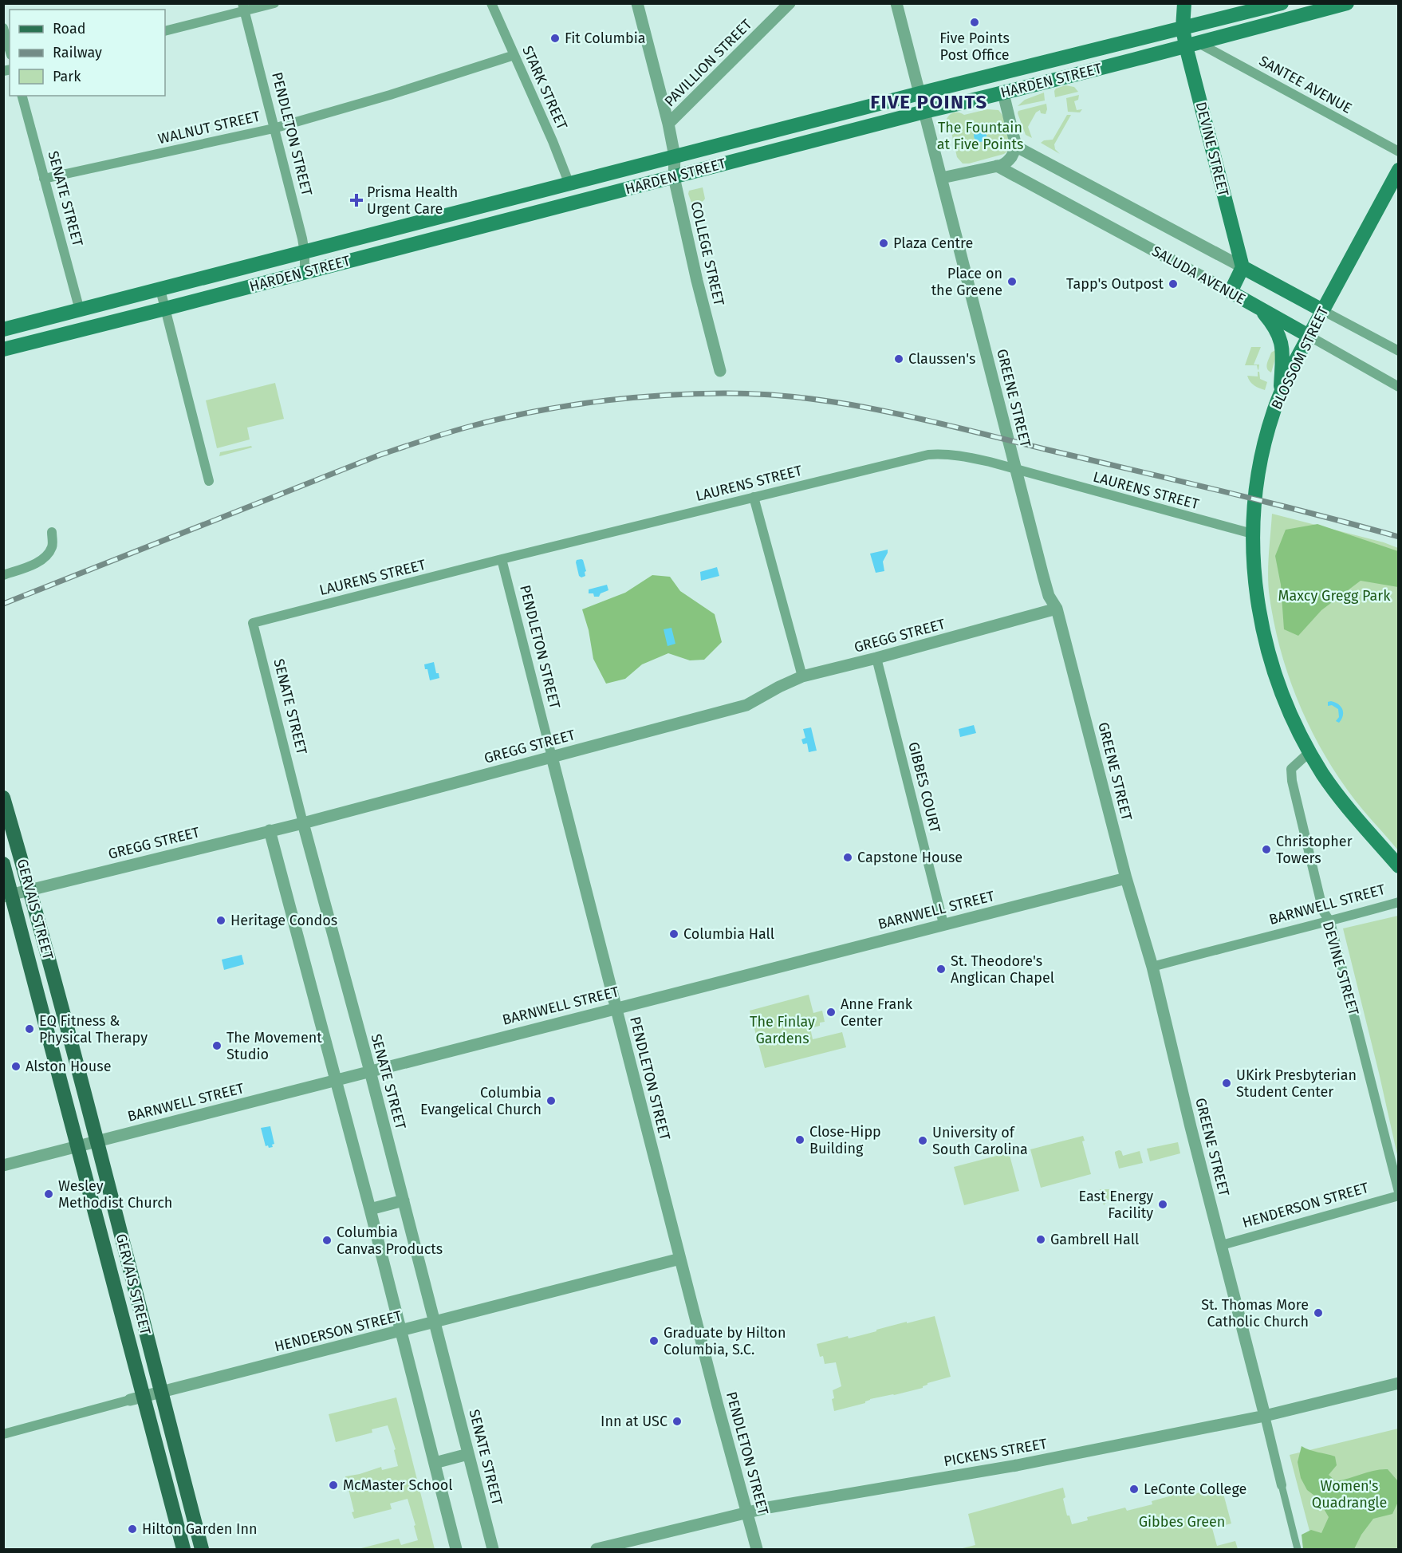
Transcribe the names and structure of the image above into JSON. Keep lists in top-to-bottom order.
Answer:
{
  "streets": {
    "main road": [
      "HARDEN STREET",
      "DEVINE STREET",
      "SALUDA AVENUE",
      "BLOSSOM STREET",
      "GERVAIS STREET"
    ],
    "street": [
      "PAVILLION STREET",
      "SANTEE AVENUE",
      "STARK STREET",
      "WALNUT STREET",
      "PENDLETON STREET",
      "SENATE STREET",
      "COLLEGE STREET",
      "GREENE STREET",
      "LAURENS STREET",
      "GREGG STREET",
      "GIBBES COURT",
      "BARNWELL STREET",
      "HENDERSON STREET",
      "PICKENS STREET"
    ]
  },
  "crossings": [
    ["PAVILLION STREET", "COLLEGE STREET"],
    ["HARDEN STREET", "SANTEE AVENUE"],
    ["HARDEN STREET", "STARK STREET"],
    ["HARDEN STREET", "PENDLETON STREET"],
    ["HARDEN STREET", "DEVINE STREET"],
    ["HARDEN STREET", "SENATE STREET"],
    ["HARDEN STREET", "COLLEGE STREET"],
    ["HARDEN STREET", "GREENE STREET"],
    ["SANTEE AVENUE", "DEVINE STREET"],
    ["STARK STREET", "WALNUT STREET"],
    ["WALNUT STREET", "PENDLETON STREET"],
    ["WALNUT STREET", "SENATE STREET"],
    ["PENDLETON STREET", "LAURENS STREET"],
    ["PENDLETON STREET", "GREGG STREET"],
    ["PENDLETON STREET", "BARNWELL STREET"],
    ["PENDLETON STREET", "HENDERSON STREET"],
    ["PENDLETON STREET", "PICKENS STREET"],
    ["DEVINE STREET", "SALUDA AVENUE"],
    ["DEVINE STREET", "BLOSSOM STREET"],
    ["DEVINE STREET", "BARNWELL STREET"],
    ["SENATE STREET", "LAURENS STREET"],
    ["SENATE STREET", "GREGG STREET"],
    ["SENATE STREET", "BARNWELL STREET"],
    ["SENATE STREET", "HENDERSON STREET"],
    ["SALUDA AVENUE", "BLOSSOM STREET"],
    ["BLOSSOM STREET", "LAURENS STREET"],
    ["GREENE STREET", "LAURENS STREET"],
    ["GREENE STREET", "GREGG STREET"],
    ["GREENE STREET", "BARNWELL STREET"],
    ["GREENE STREET", "HENDERSON STREET"],
    ["GREENE STREET", "PICKENS STREET"],
    ["GREGG STREET", "GIBBES COURT"],
    ["GREGG STREET", "GERVAIS STREET"],
    ["GIBBES COURT", "BARNWELL STREET"],
    ["BARNWELL STREET", "GERVAIS STREET"],
    ["GERVAIS STREET", "HENDERSON STREET"]
  ],
  "districts": ["FIVE POINTS"],
  "parks": [
    "The Fountain at Five Points",
    "Maxcy Gregg Park",
    "The Finlay Gardens",
    "Women's Quadrangle",
    "Gibbes Green"
  ],
  "places": {
    "other": [
      "Five Points Post Office",
      "Fit Columbia",
      "Plaza Centre",
      "Place on the Greene",
      "Tapp's Outpost",
      "Claussen's",
      "Christopher Towers",
      "Capstone House",
      "Heritage Condos",
      "Columbia Hall",
      "St. Theodore's Anglican Chapel",
      "Anne Frank Center",
      "EQ Fitness & Physical Therapy",
      "The Movement Studio",
      "Alston House",
      "UKirk Presbyterian Student Center",
      "Columbia Evangelical Church",
      "Close-Hipp Building",
      "University of South Carolina",
      "Wesley Methodist Church",
      "East Energy Facility",
      "Gambrell Hall",
      "Columbia Canvas Products",
      "St. Thomas More Catholic Church",
      "Graduate by Hilton Columbia, S.C.",
      "Inn at USC",
      "McMaster School",
      "LeConte College",
      "Hilton Garden Inn"
    ],
    "health": ["Prisma Health Urgent Care"]
  },
  "legend": ["Road", "Railway", "Park"]
}
